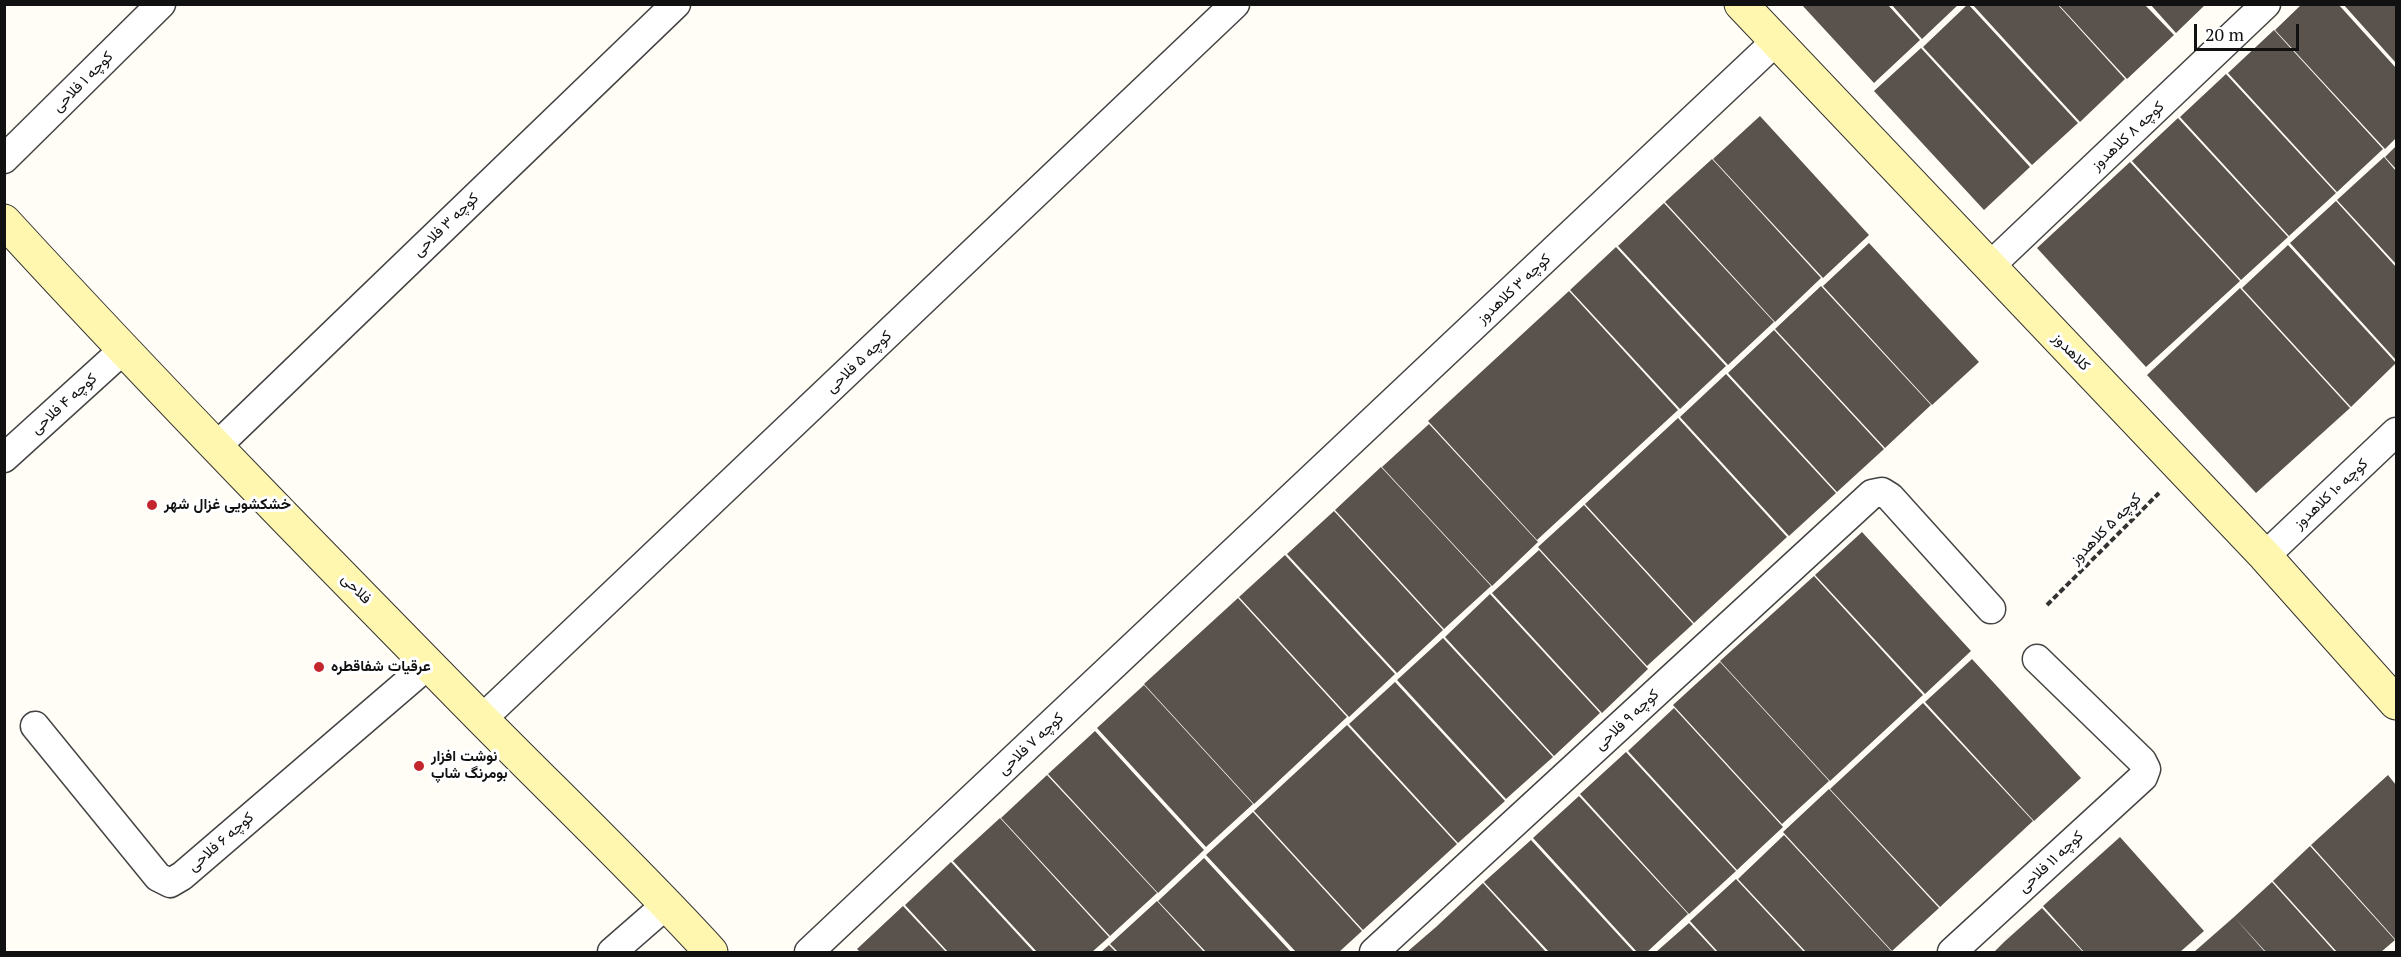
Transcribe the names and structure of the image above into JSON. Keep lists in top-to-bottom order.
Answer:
{
  "streets": {
    "street": [
      "کوچه ۱ فلاحی",
      "کوچه ۸ کلاهدوز",
      "کوچه ۳ فلاحی",
      "کوچه ۳ کلاهدوز",
      "کلاهدوز",
      "کوچه ۵ فلاحی",
      "کوچه ۴ فلاحی",
      "کوچه ۱۰ کلاهدوز",
      "فلاحی",
      "کوچه ۹ فلاحی",
      "کوچه ۷ فلاحی",
      "کوچه ۶ فلاحی",
      "کوچه ۱۱ فلاحی"
    ],
    "path": ["کوچه ۵ کلاهدوز"]
  },
  "crossings": [
    ["کوچه ۸ کلاهدوز", "کلاهدوز"],
    ["کوچه ۳ فلاحی", "فلاحی"],
    ["کوچه ۳ کلاهدوز", "کلاهدوز"],
    ["کوچه ۳ کلاهدوز", "کوچه ۷ فلاحی"],
    ["کلاهدوز", "کوچه ۱۰ کلاهدوز"],
    ["کلاهدوز", "کوچه ۵ کلاهدوز"],
    ["کوچه ۵ فلاحی", "فلاحی"],
    ["کوچه ۴ فلاحی", "فلاحی"],
    ["فلاحی", "کوچه ۶ فلاحی"]
  ],
  "places": ["خشکشویی غزال شهر", "عرقیات شفاقطره", "نوشت افزار بومرنگ شاپ"],
  "scale_bar": "20 m"
}
